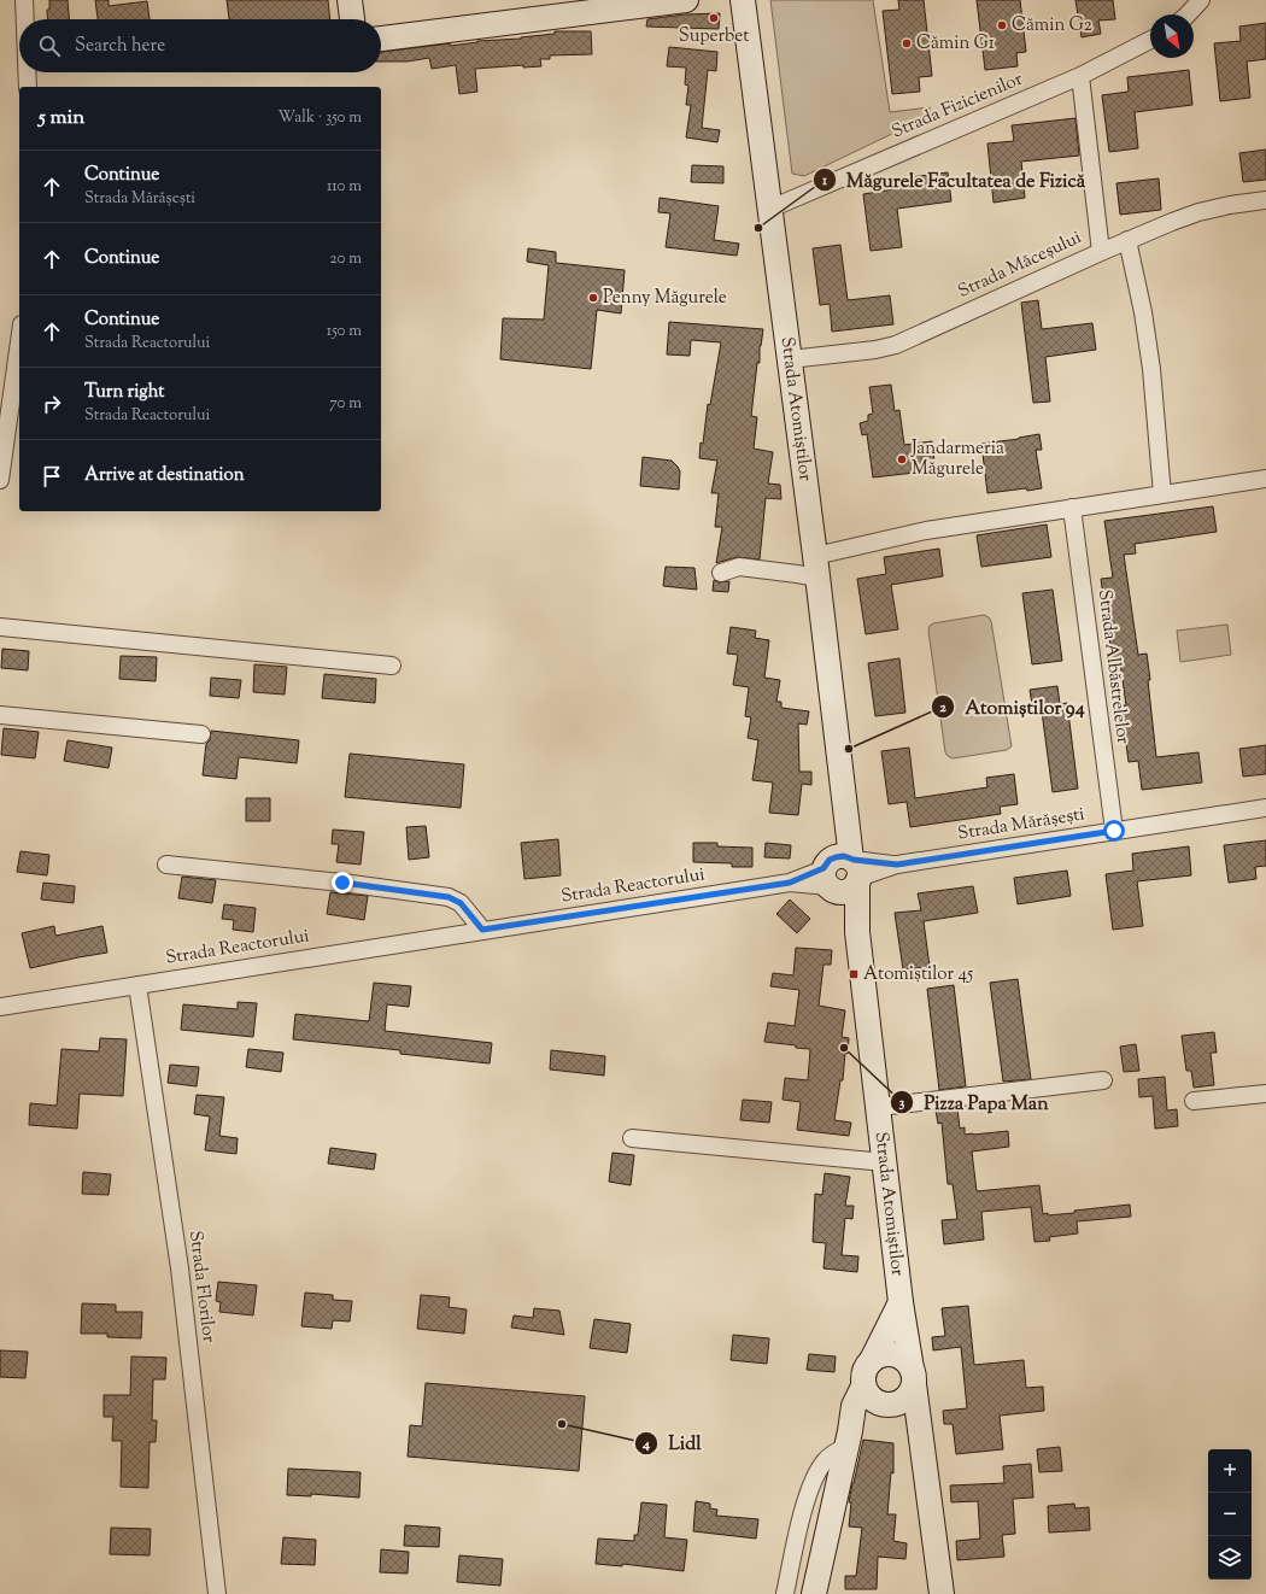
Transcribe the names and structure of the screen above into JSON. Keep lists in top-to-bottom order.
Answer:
{
  "streets": {
    "main road": ["Strada Atomiștilor"],
    "street": [
      "Strada Fizicienilor",
      "Strada Măceșului",
      "Strada Albăstrelelor",
      "Strada Mărășești",
      "Strada Reactorului",
      "Strada Florilor"
    ]
  },
  "crossings": [
    ["Strada Fizicienilor", "Strada Atomiștilor"],
    ["Strada Măceșului", "Strada Atomiștilor"],
    ["Strada Atomiștilor", "Strada Mărășești"],
    ["Strada Atomiștilor", "Strada Reactorului"],
    ["Strada Albăstrelelor", "Strada Mărășești"],
    ["Strada Mărășești", "Strada Reactorului"],
    ["Strada Reactorului", "Strada Florilor"]
  ],
  "places": {
    "other": [
      "Superbet",
      "Cămin G2",
      "Cămin G1",
      "Măgurele Facultatea de Fizică",
      "Penny Măgurele",
      "Jandarmeria Măgurele",
      "Atomiștilor 94",
      "Pizza Papa Man",
      "Lidl"
    ],
    "transit": ["Atomiștilor 45"]
  },
  "north": "bottom right",
  "page": {
    "search": "Search here",
    "heading": ["5 min", "Walk · 350 m"],
    "list": [
      ["Continue", "Strada Mărășești", "110 m"],
      ["Continue", "20 m"],
      ["Continue", "Strada Reactorului", "150 m"],
      ["Turn right", "Strada Reactorului", "70 m"],
      "Arrive at destination"
    ],
    "map_buttons": ["+", "−"]
  }
}
